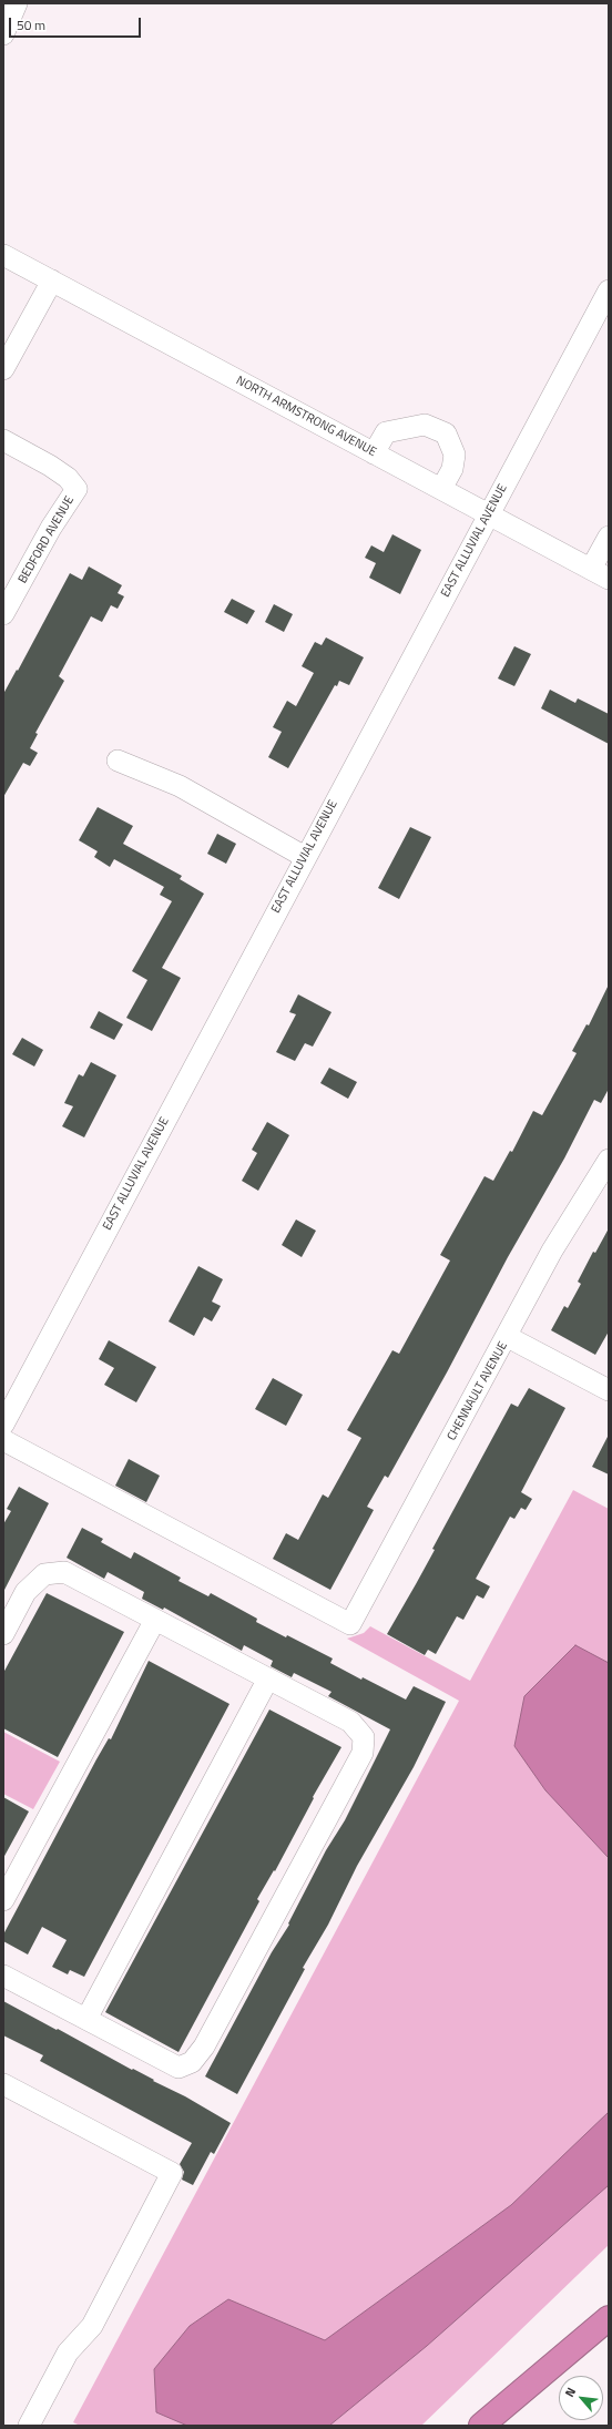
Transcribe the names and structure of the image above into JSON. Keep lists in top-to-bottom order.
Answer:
{
  "streets": {
    "street": [
      "NORTH ARMSTRONG AVENUE",
      "BEDFORD AVENUE",
      "EAST ALLUVIAL AVENUE",
      "CHENNAULT AVENUE"
    ]
  },
  "crossings": [
    ["NORTH ARMSTRONG AVENUE", "EAST ALLUVIAL AVENUE"]
  ],
  "scale_bar": "50 m",
  "north": "top left"
}
